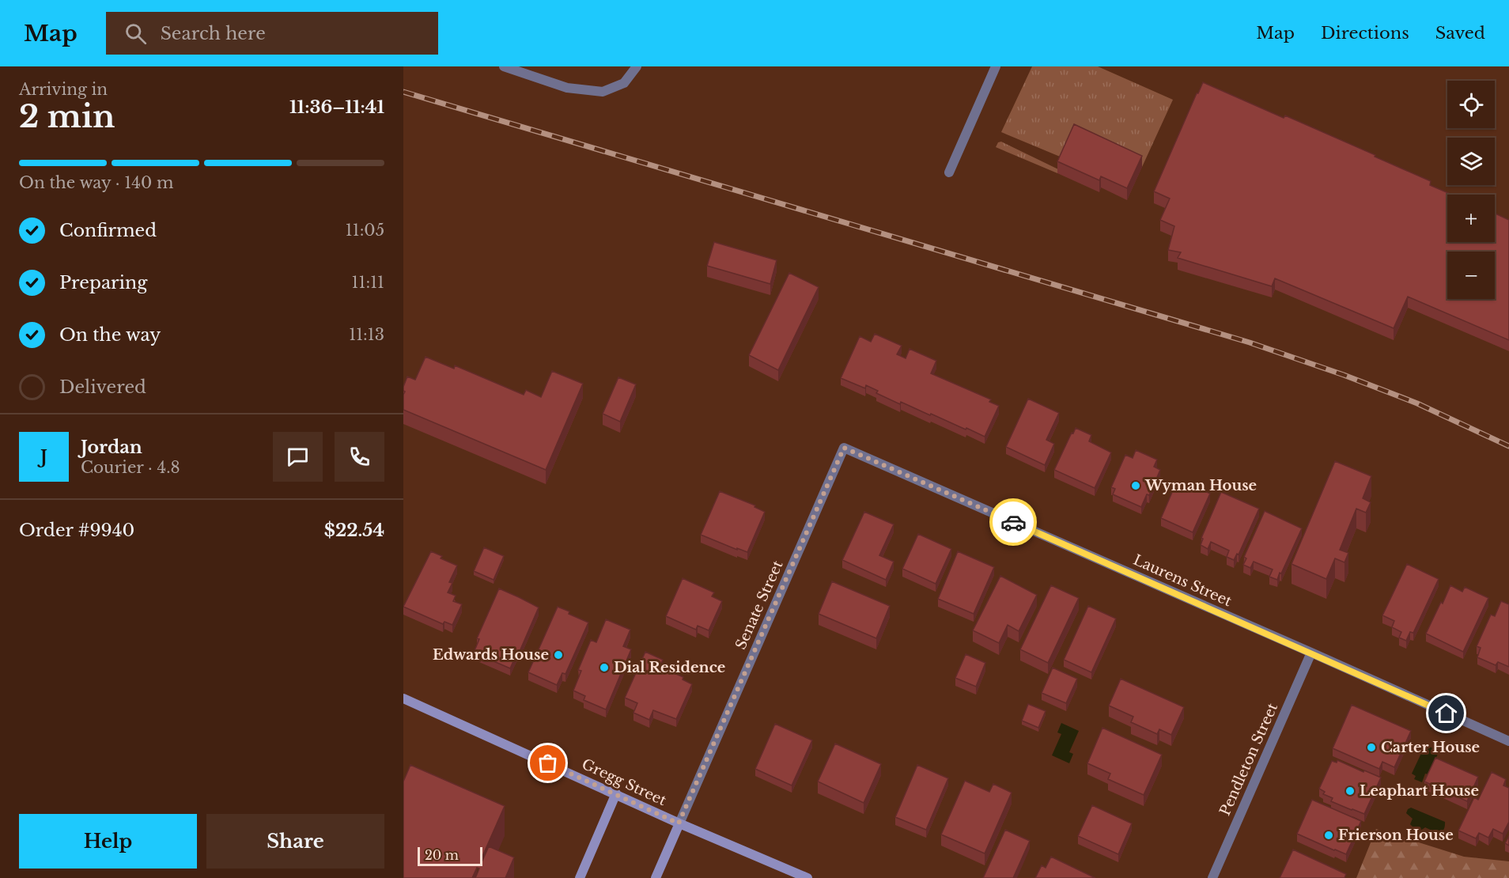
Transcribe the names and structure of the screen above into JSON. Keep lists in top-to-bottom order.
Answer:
{
  "streets": {
    "street": [
      "Laurens Street",
      "Senate Street",
      "Pendleton Street",
      "Gregg Street"
    ]
  },
  "crossings": [
    ["Laurens Street", "Senate Street"],
    ["Laurens Street", "Pendleton Street"],
    ["Senate Street", "Gregg Street"]
  ],
  "places": [
    "Wyman House",
    "Edwards House",
    "Dial Residence",
    "Carter House",
    "Leaphart House",
    "Frierson House"
  ],
  "scale_bar": "20 m",
  "page": {
    "header": "Map",
    "search": "Search here",
    "nav": ["Map", "Directions", "Saved"],
    "heading": ["2 min", "Arriving in", "11:36–11:41"],
    "panel": [
      "Jordan",
      "Courier · 4.8",
      "Order #9940",
      "$22.54"
    ],
    "map_buttons": ["+", "−"],
    "bar": "On the way · 140 m",
    "list": [
      ["Confirmed", "11:05"],
      ["Preparing", "11:11"],
      ["On the way", "11:13"],
      "Delivered"
    ],
    "round": "J",
    "buttons": ["Help", "Share"],
    "scale": "20 m"
  }
}
